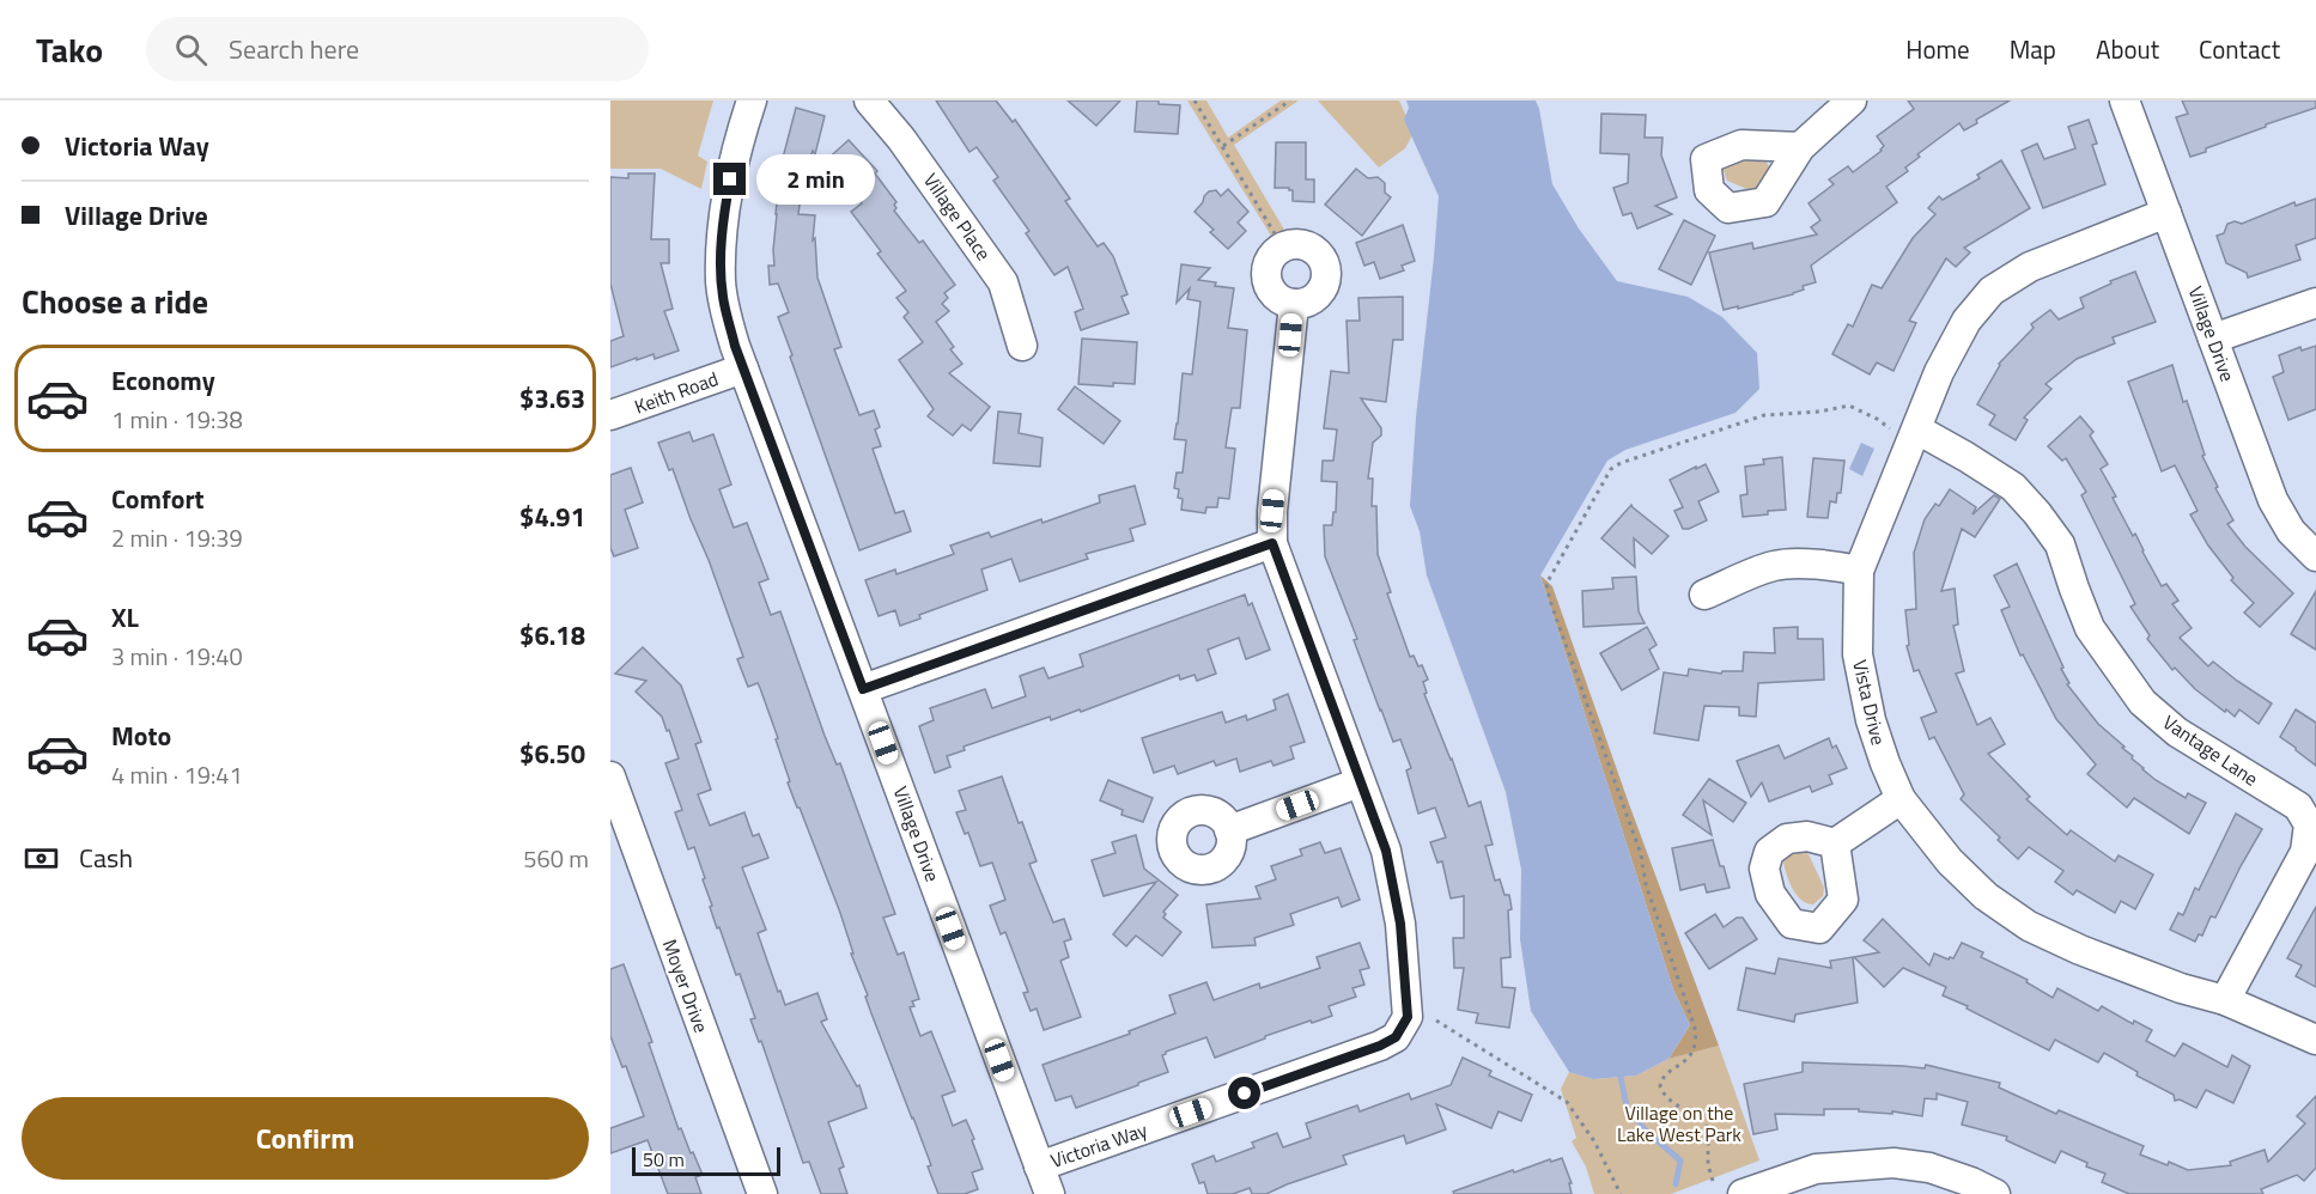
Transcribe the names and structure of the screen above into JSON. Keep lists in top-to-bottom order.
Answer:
{
  "streets": {
    "street": [
      "Village Place",
      "Village Drive",
      "Keith Road",
      "Vista Drive",
      "Vantage Lane",
      "Moyer Drive",
      "Victoria Way"
    ]
  },
  "crossings": [
    ["Village Drive", "Keith Road"],
    ["Village Drive", "Vista Drive"],
    ["Village Drive", "Victoria Way"],
    ["Vista Drive", "Vantage Lane"]
  ],
  "parks": ["Village on the Lake West Park"],
  "scale_bar": "50 m",
  "page": {
    "header": "Tako",
    "search": "Search here",
    "nav": [
      "Home",
      "Map",
      "About",
      "Contact"
    ],
    "banner": ["Victoria Way", "Village Drive"],
    "bubble": "2 min",
    "heading": "Choose a ride",
    "list": [
      {
        "name": "Economy",
        "note": "1 min · 19:38",
        "value": "$3.63"
      },
      {
        "name": "Comfort",
        "note": "2 min · 19:39",
        "value": "$4.91"
      },
      {
        "name": "XL",
        "note": "3 min · 19:40",
        "value": "$6.18"
      },
      {
        "name": "Moto",
        "note": "4 min · 19:41",
        "value": "$6.50"
      }
    ],
    "pay": ["Cash", "560 m"],
    "buttons": "Confirm",
    "scale": "50 m"
  }
}
